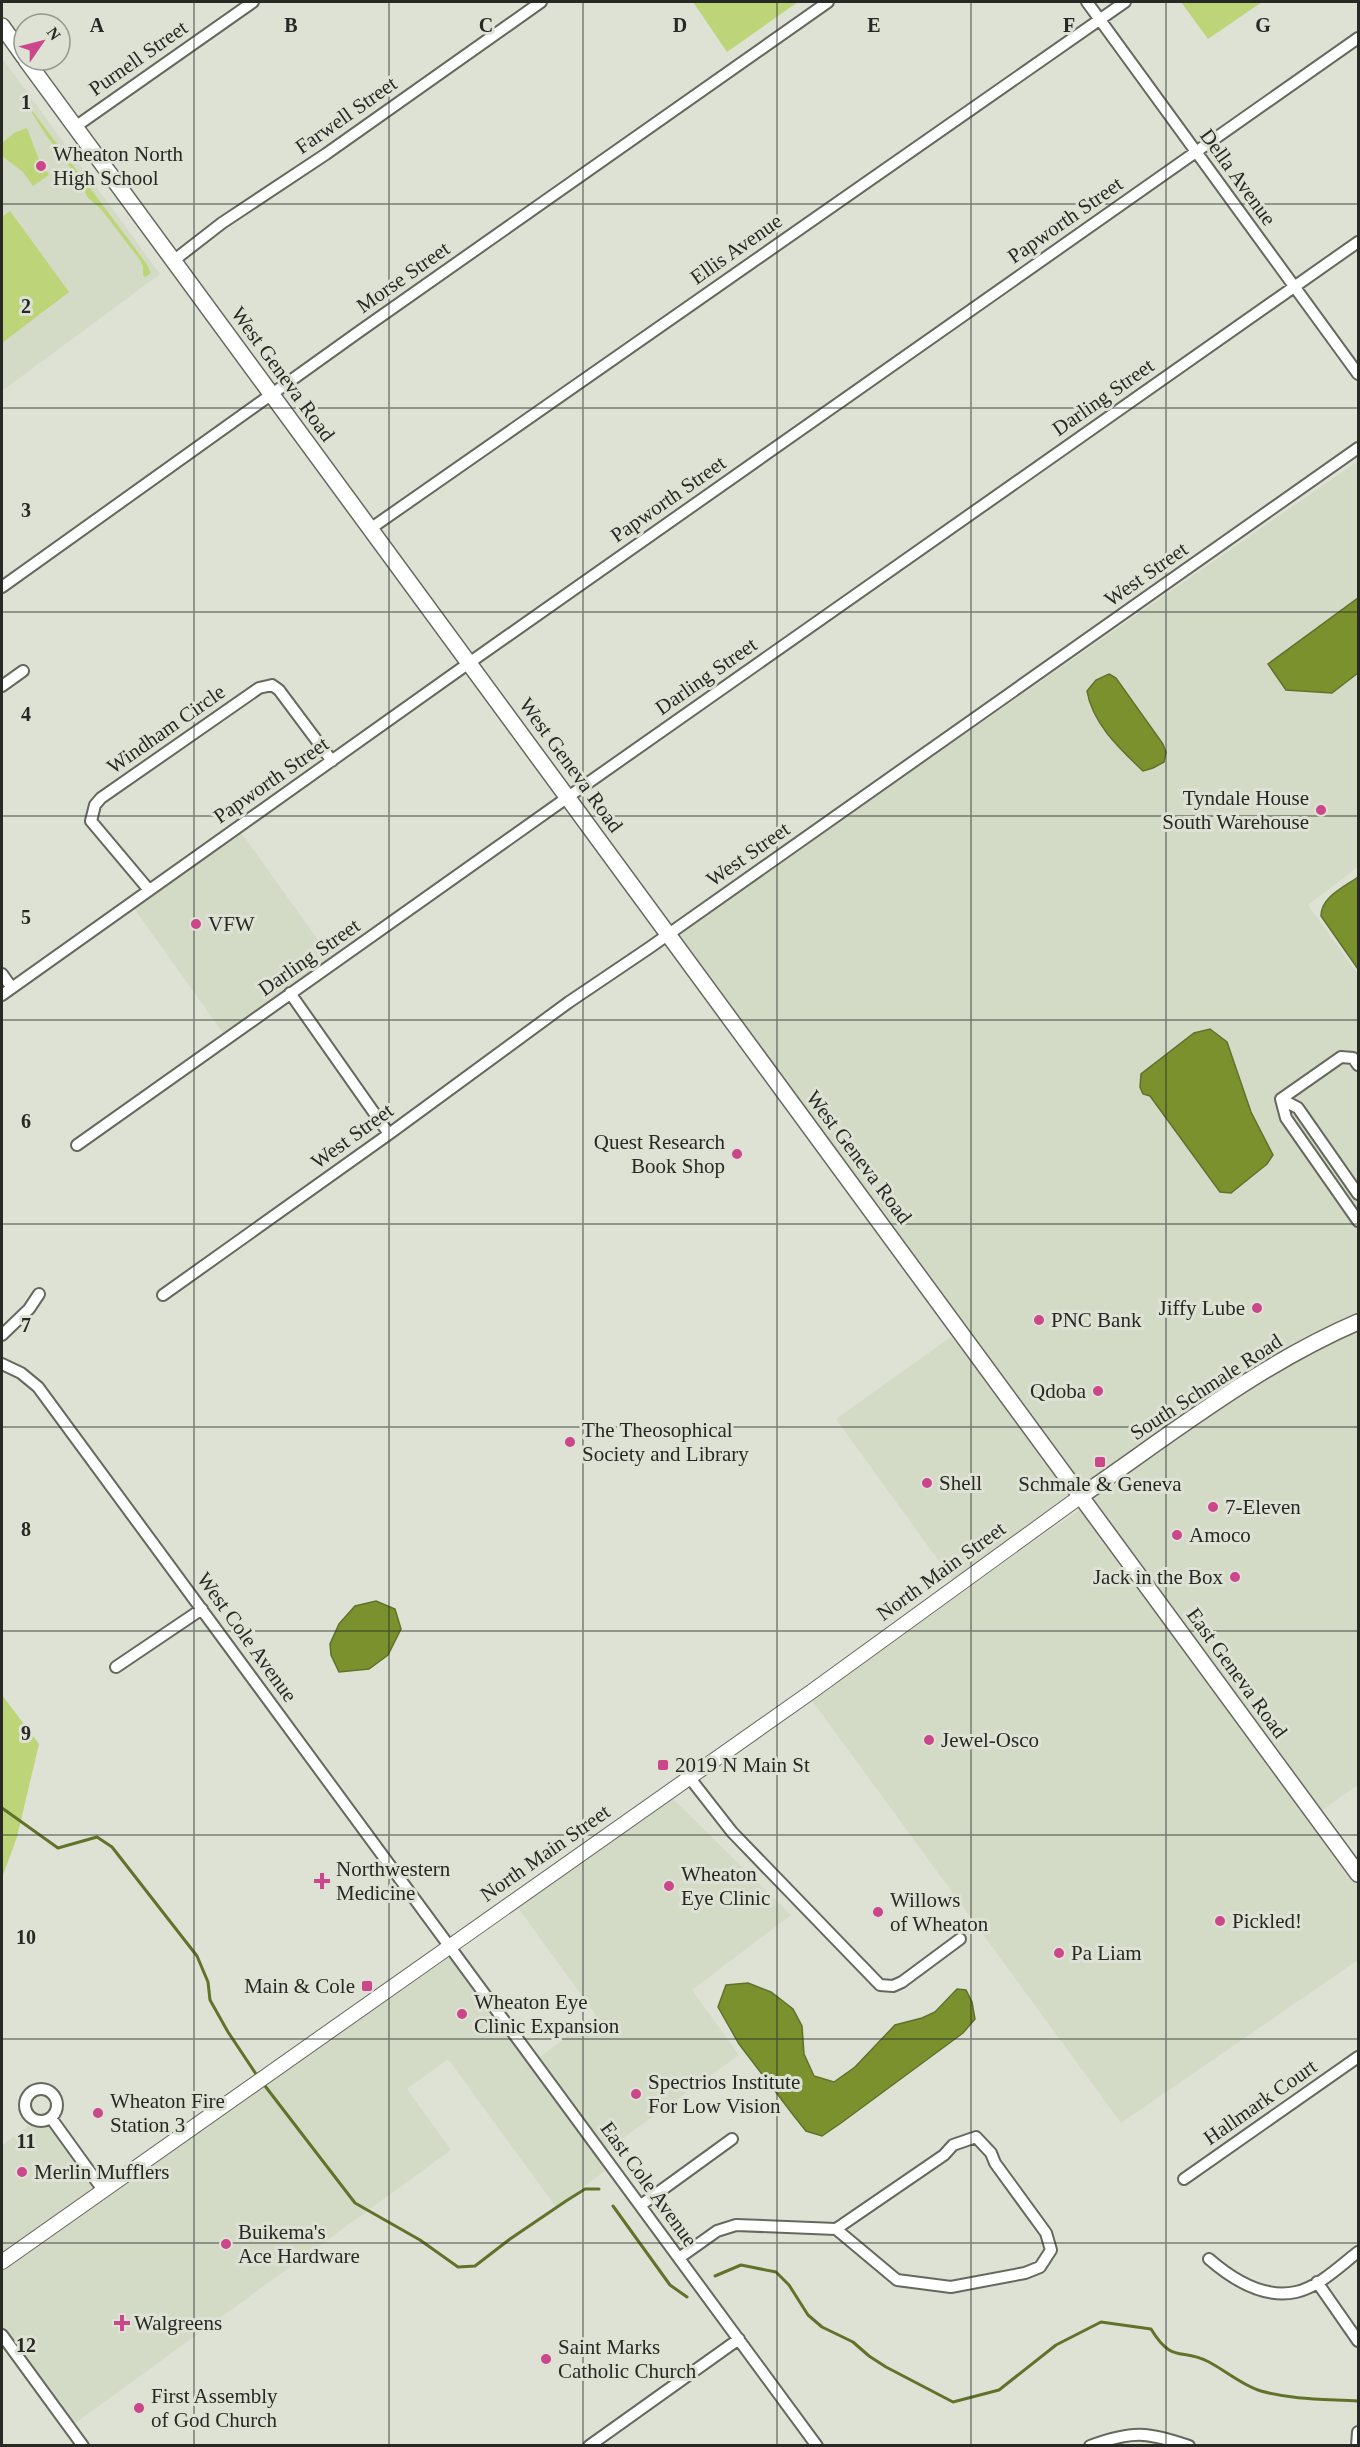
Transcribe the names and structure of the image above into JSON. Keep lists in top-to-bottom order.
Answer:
{
  "streets": {
    "main road": ["West Geneva Road", "South Schmale Road", "East Geneva Road"],
    "street": [
      "Purnell Street",
      "Farwell Street",
      "Della Avenue",
      "Papworth Street",
      "Ellis Avenue",
      "Morse Street",
      "Darling Street",
      "West Street",
      "Windham Circle",
      "North Main Street",
      "West Cole Avenue",
      "Hallmark Court",
      "East Cole Avenue"
    ]
  },
  "crossings": [
    ["Purnell Street", "West Geneva Road"],
    ["Farwell Street", "West Geneva Road"],
    ["Della Avenue", "Papworth Street"],
    ["Della Avenue", "Ellis Avenue"],
    ["Della Avenue", "Darling Street"],
    ["Papworth Street", "West Geneva Road"],
    ["Papworth Street", "Windham Circle"],
    ["Ellis Avenue", "West Geneva Road"],
    ["Morse Street", "West Geneva Road"],
    ["West Geneva Road", "Darling Street"],
    ["West Geneva Road", "West Street"],
    ["West Geneva Road", "South Schmale Road"],
    ["West Geneva Road", "North Main Street"],
    ["West Geneva Road", "East Geneva Road"],
    ["South Schmale Road", "North Main Street"],
    ["South Schmale Road", "East Geneva Road"],
    ["North Main Street", "West Cole Avenue"],
    ["North Main Street", "East Geneva Road"],
    ["North Main Street", "East Cole Avenue"],
    ["West Cole Avenue", "East Cole Avenue"]
  ],
  "places": {
    "other": [
      "Wheaton North High School",
      "Tyndale House South Warehouse",
      "VFW",
      "Quest Research Book Shop",
      "Jiffy Lube",
      "PNC Bank",
      "Qdoba",
      "The Theosophical Society and Library",
      "Shell",
      "7-Eleven",
      "Amoco",
      "Jack in the Box",
      "Jewel-Osco",
      "Wheaton Eye Clinic",
      "Willows of Wheaton",
      "Pickled!",
      "Pa Liam",
      "Wheaton Eye Clinic Expansion",
      "Spectrios Institute For Low Vision",
      "Wheaton Fire Station 3",
      "Merlin Mufflers",
      "Buikema's Ace Hardware",
      "Saint Marks Catholic Church",
      "First Assembly of God Church"
    ],
    "transit": ["Schmale & Geneva", "2019 N Main St", "Main & Cole"],
    "health": ["Northwestern Medicine", "Walgreens"]
  },
  "north": "top right",
  "grid": {
    "columns": [
      "A",
      "B",
      "C",
      "D",
      "E",
      "F",
      "G"
    ],
    "rows": [
      "1",
      "2",
      "3",
      "4",
      "5",
      "6",
      "7",
      "8",
      "9",
      "10",
      "11",
      "12"
    ]
  }
}
